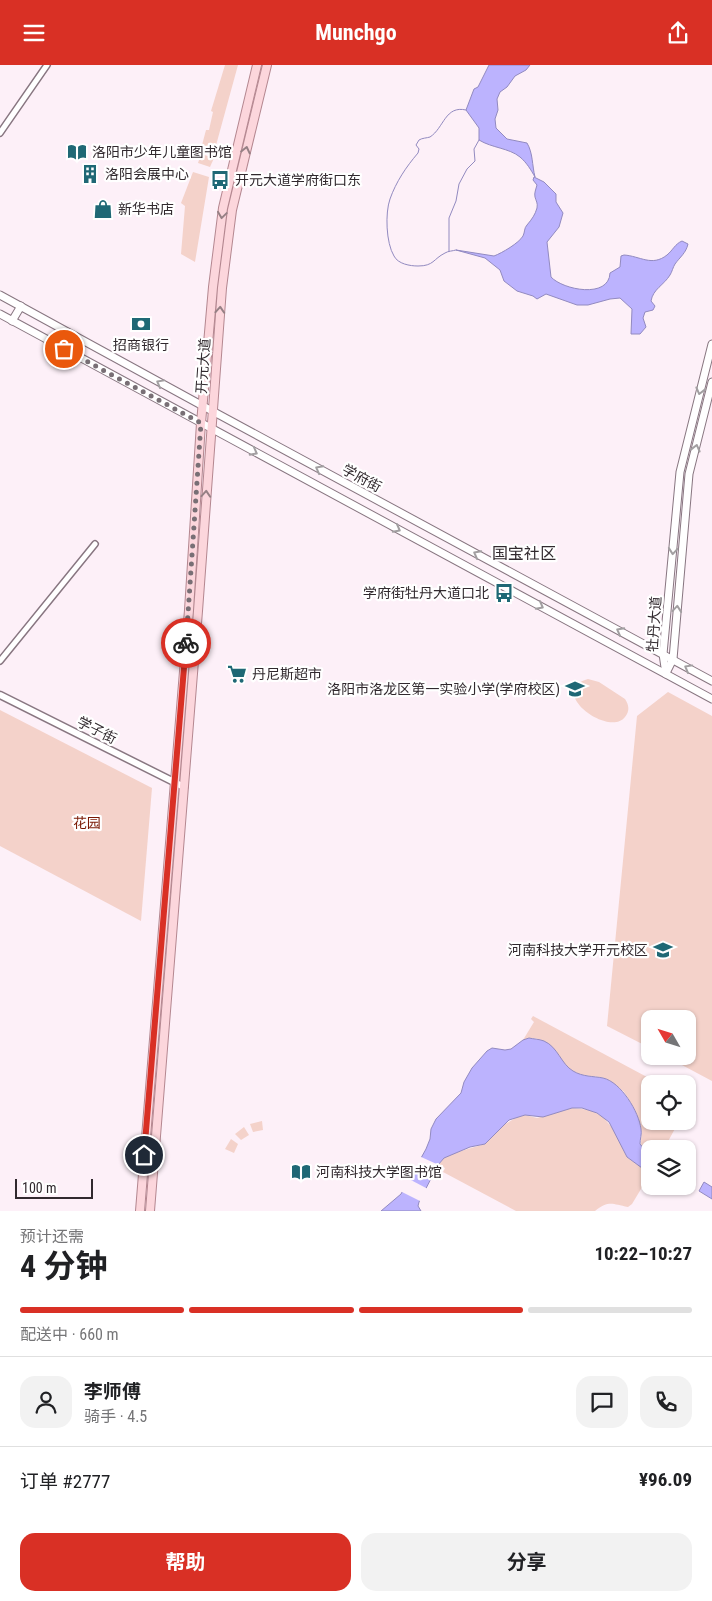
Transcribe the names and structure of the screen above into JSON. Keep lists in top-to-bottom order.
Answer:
{
  "streets": {
    "main road": ["开元大道", "学府街", "牡丹大道"],
    "street": ["学子街"]
  },
  "crossings": [
    ["开元大道", "学府街"],
    ["开元大道", "学子街"],
    ["学府街", "牡丹大道"]
  ],
  "districts": ["国宝社区"],
  "parks": ["花园"],
  "places": {
    "library": ["洛阳市少年儿童图书馆", "河南科技大学图书馆"],
    "building": ["洛阳会展中心"],
    "bus stop": ["开元大道学府街口东", "学府街牡丹大道口北"],
    "shop": ["新华书店"],
    "bank": ["招商银行"],
    "supermarket": ["丹尼斯超市"],
    "school or university": ["洛阳市洛龙区第一实验小学(学府校区)", "河南科技大学开元校区"]
  },
  "scale_bar": "100 m",
  "north": "top left",
  "page": {
    "header": "Munchgo",
    "scale": "100 m",
    "heading": ["4 分钟", "预计还需", "10:22–10:27"],
    "panel": [
      "李师傅",
      "骑手 · 4.5",
      "订单 #2777",
      "¥96.09"
    ],
    "bar": "配送中 · 660 m",
    "buttons": ["帮助", "分享"]
  }
}
